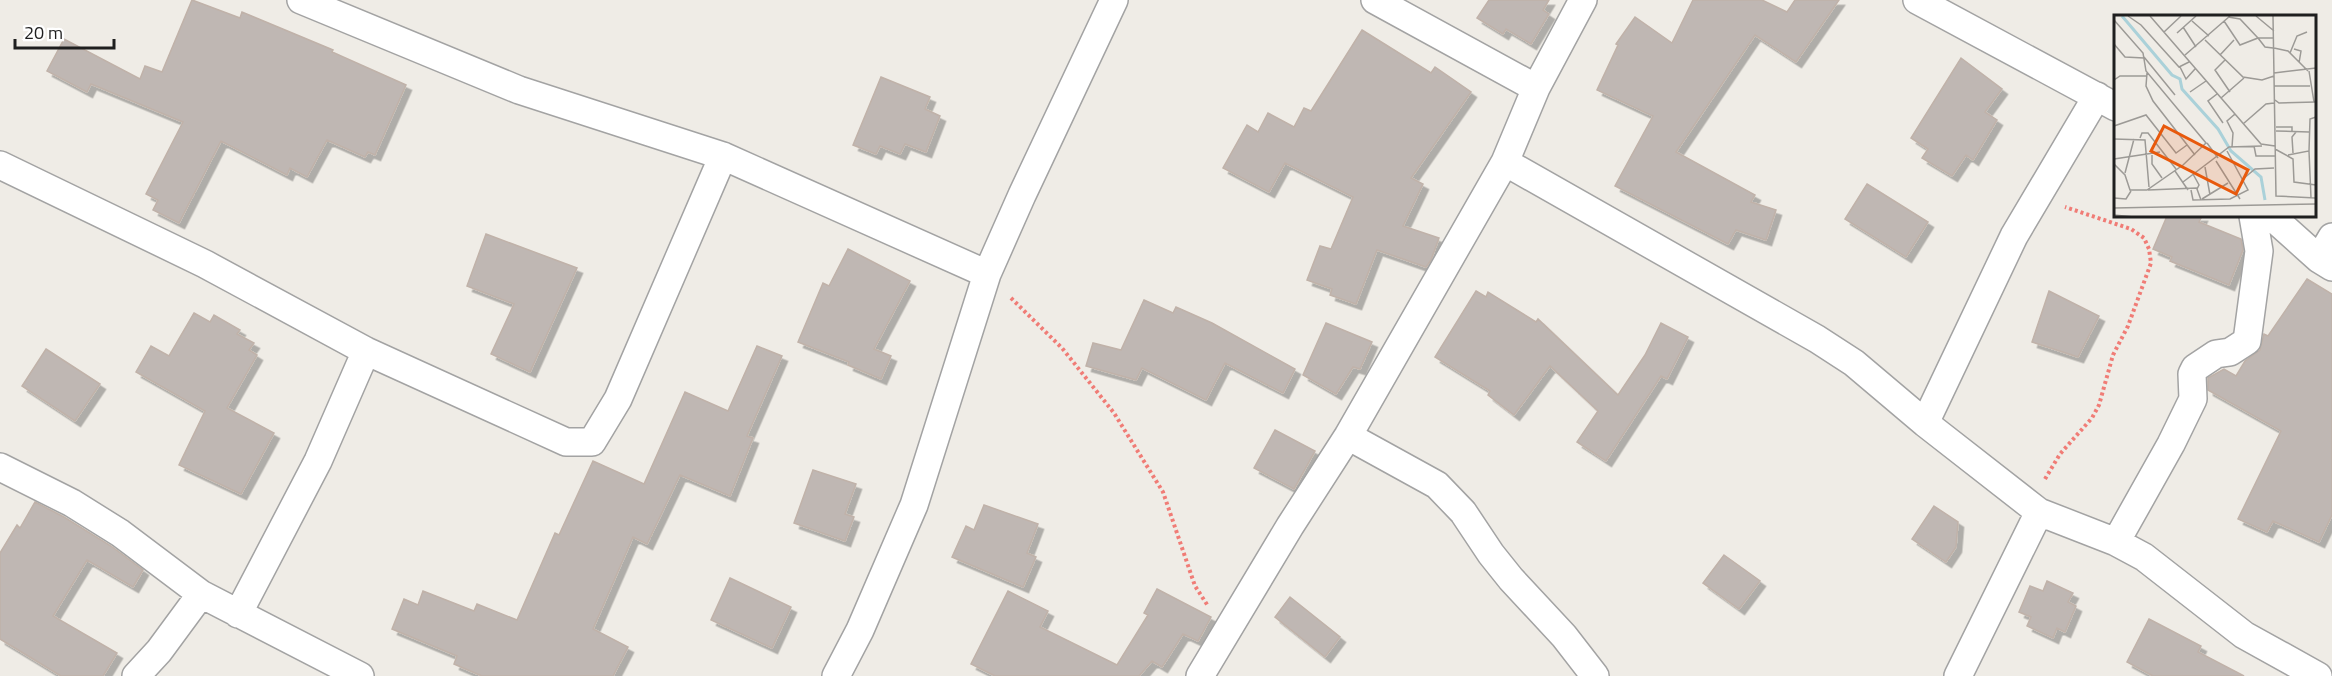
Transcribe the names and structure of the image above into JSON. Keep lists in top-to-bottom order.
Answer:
{
  "scale_bar": "20 m"
}
